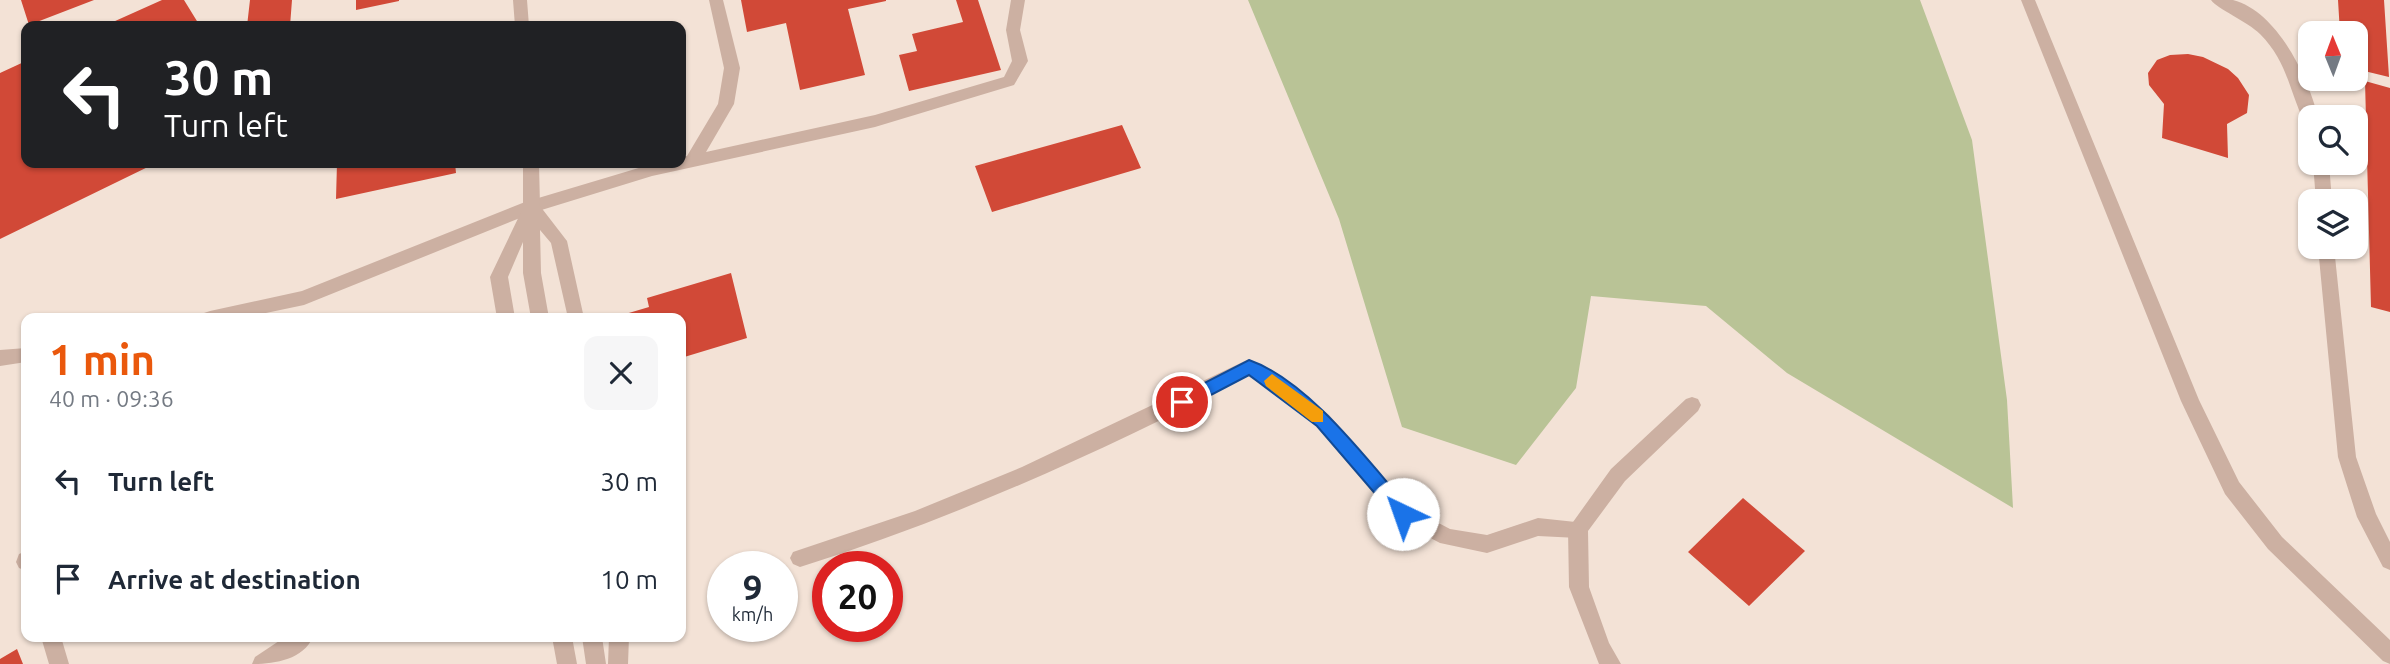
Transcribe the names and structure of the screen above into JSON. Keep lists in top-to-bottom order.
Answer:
{
  "north": "top",
  "page": {
    "turn": ["30 m", "Turn left"],
    "heading": ["1 min", "40 m · 09:36"],
    "list": [
      {
        "name": "Turn left",
        "value": "30 m"
      },
      {
        "name": "Arrive at destination",
        "value": "10 m"
      }
    ],
    "speed": "9 km/h",
    "limit": "20"
  }
}
